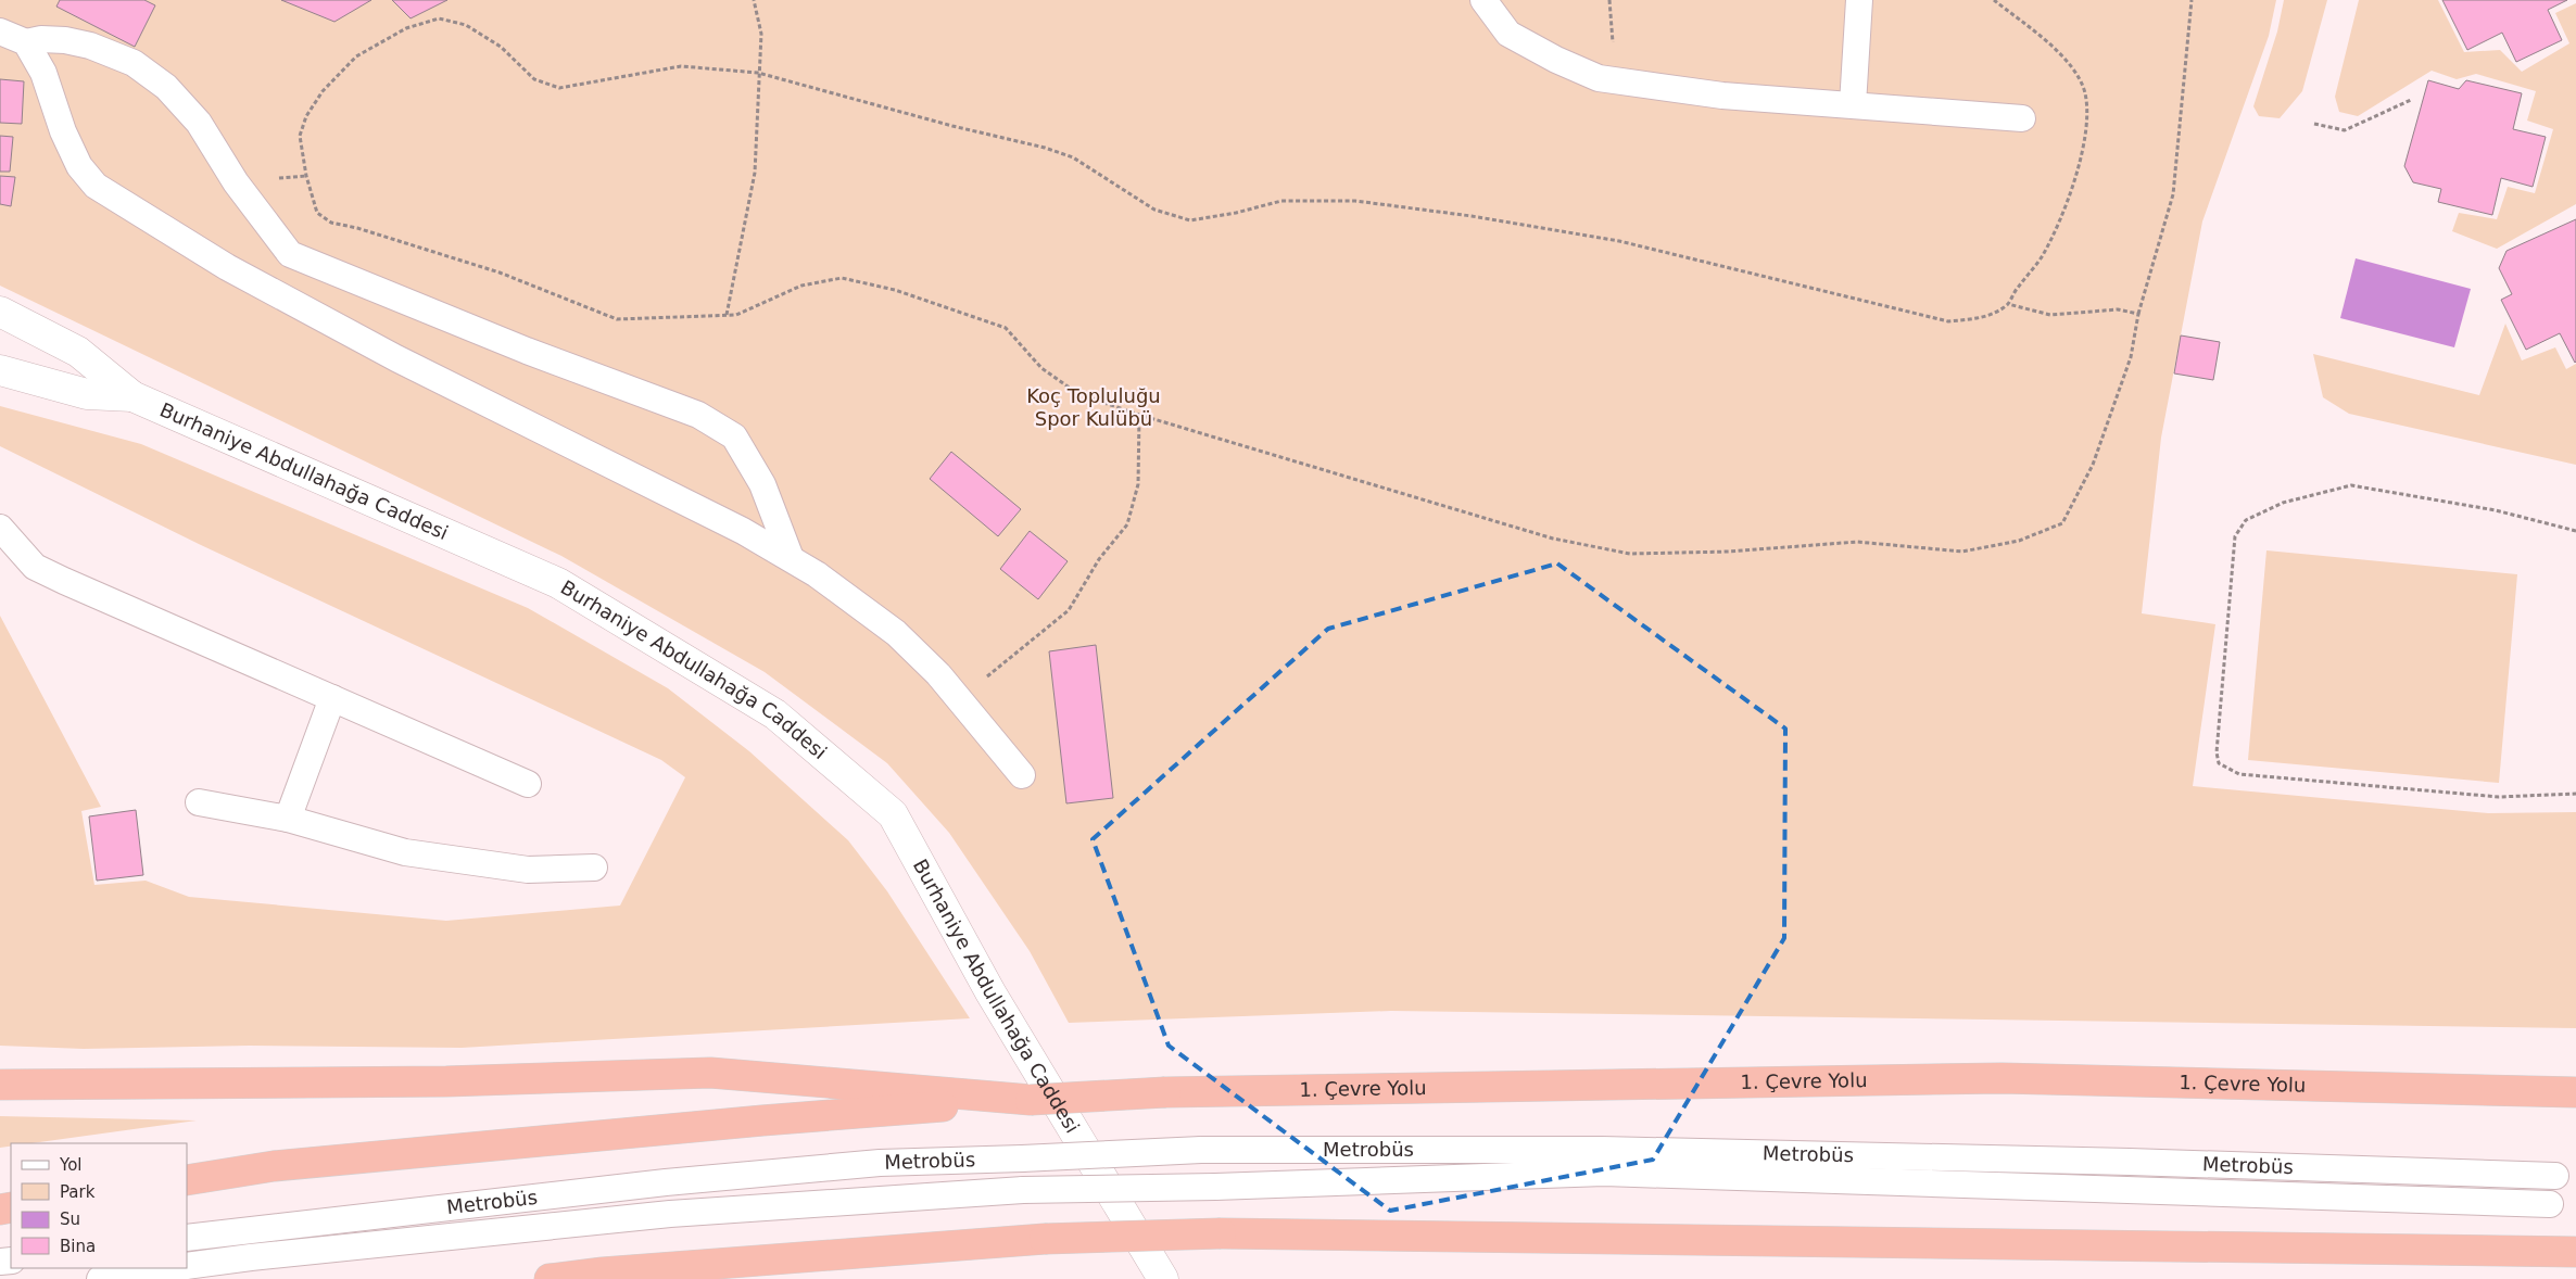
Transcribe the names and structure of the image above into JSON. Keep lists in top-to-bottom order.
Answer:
{
  "streets": {
    "highway": ["1. Çevre Yolu"],
    "main road": ["Burhaniye Abdullahağa Caddesi"],
    "lane": ["Metrobüs"]
  },
  "parks": ["Koç Topluluğu Spor Kulübü"],
  "legend": [
    "Yol",
    "Park",
    "Su",
    "Bina"
  ]
}
